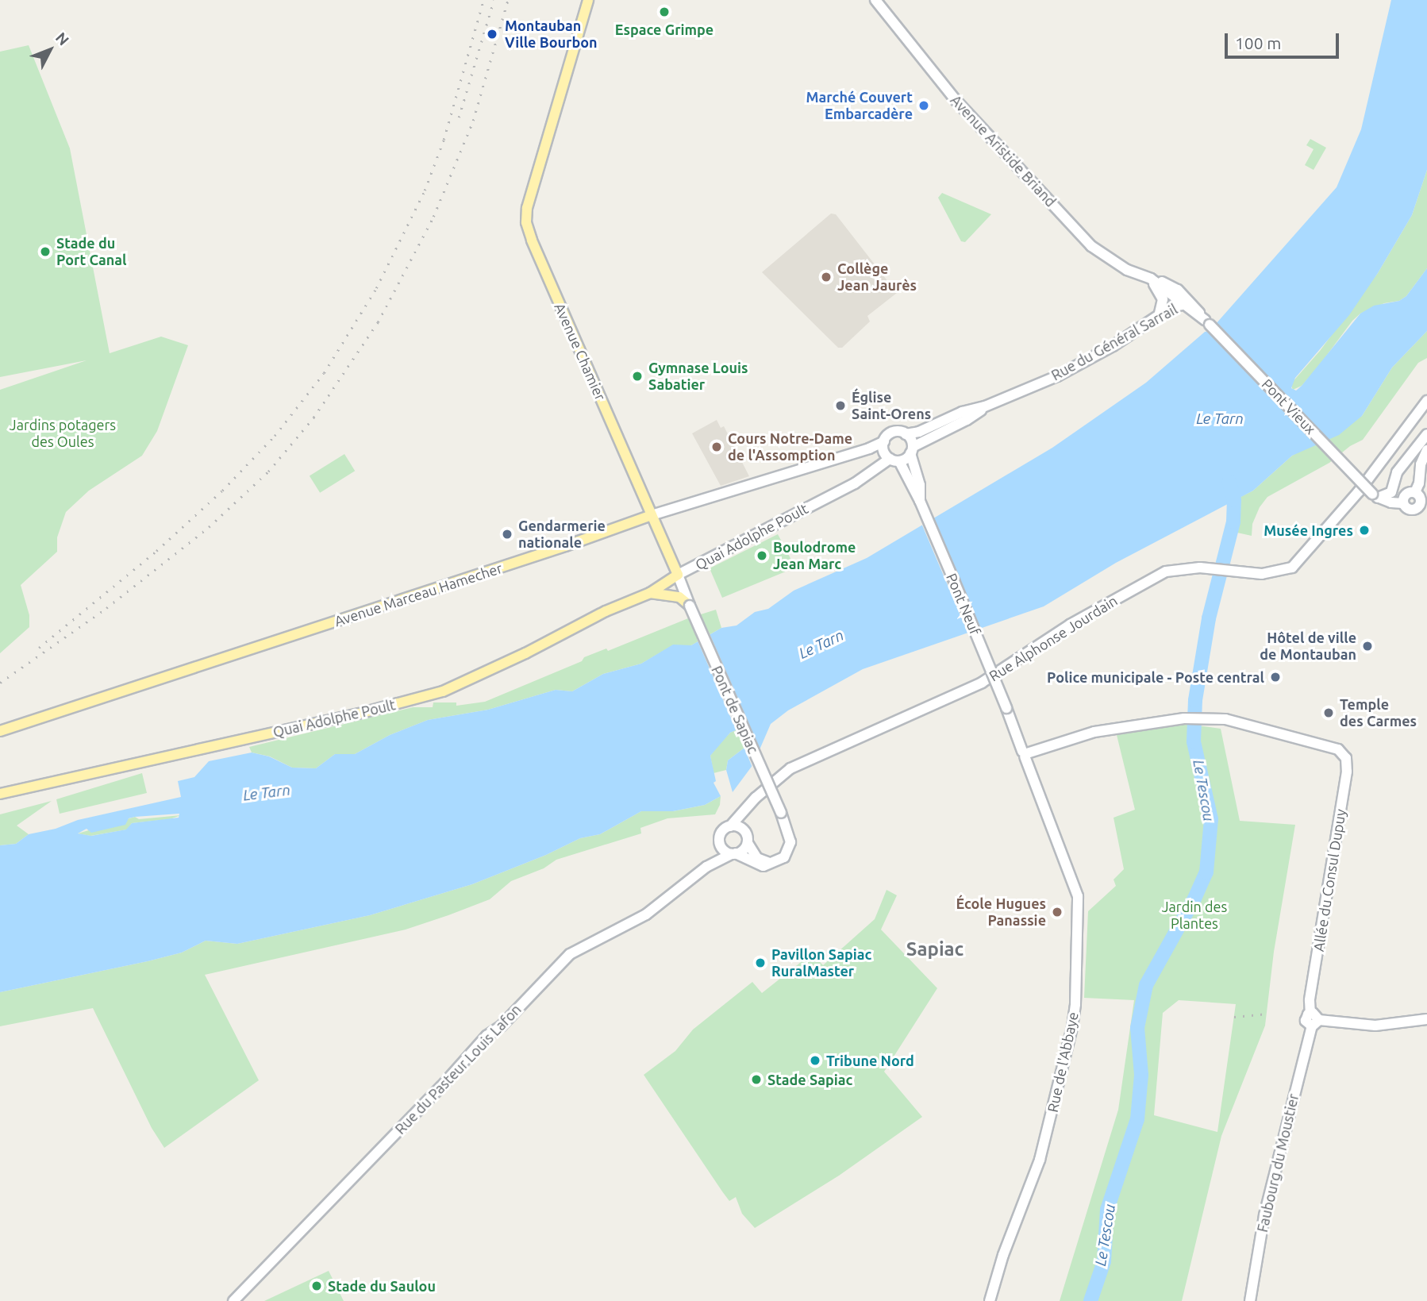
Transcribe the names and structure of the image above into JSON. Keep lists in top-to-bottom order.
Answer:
{
  "streets": {
    "main road": [
      "Avenue Aristide Briand",
      "Rue du Général Sarrail",
      "Avenue Chamier",
      "Pont Vieux",
      "Quai Adolphe Poult",
      "Avenue Marceau Hamecher",
      "Pont Neuf",
      "Rue Alphonse Jourdain",
      "Pont de Sapiac",
      "Allée du Consul Dupuy",
      "Rue de l'Abbaye",
      "Rue du Pasteur Louis Lafon",
      "Faubourg du Moustier"
    ]
  },
  "crossings": [
    ["Avenue Aristide Briand", "Rue du Général Sarrail"],
    ["Avenue Aristide Briand", "Pont Vieux"],
    ["Rue du Général Sarrail", "Pont Vieux"],
    ["Rue du Général Sarrail", "Quai Adolphe Poult"],
    ["Rue du Général Sarrail", "Avenue Marceau Hamecher"],
    ["Avenue Chamier", "Quai Adolphe Poult"],
    ["Avenue Chamier", "Avenue Marceau Hamecher"],
    ["Avenue Chamier", "Pont de Sapiac"],
    ["Quai Adolphe Poult", "Avenue Marceau Hamecher"],
    ["Quai Adolphe Poult", "Pont de Sapiac"],
    ["Pont Neuf", "Rue de l'Abbaye"],
    ["Rue Alphonse Jourdain", "Rue du Pasteur Louis Lafon"],
    ["Allée du Consul Dupuy", "Rue de l'Abbaye"],
    ["Allée du Consul Dupuy", "Faubourg du Moustier"]
  ],
  "districts": ["Sapiac"],
  "water": ["Le Tarn", "Le Tescou"],
  "parks": ["Jardins potagers des Oules", "Jardin des Plantes"],
  "places": [
    "Espace Grimpe",
    "Montauban Ville Bourbon",
    "Marché Couvert Embarcadère",
    "Stade du Port Canal",
    "Collège Jean Jaurès",
    "Gymnase Louis Sabatier",
    "Église Saint-Orens",
    "Cours Notre-Dame de l'Assomption",
    "Musée Ingres",
    "Gendarmerie nationale",
    "Boulodrome Jean Marc",
    "Hôtel de ville de Montauban",
    "Police municipale - Poste central",
    "Temple des Carmes",
    "École Hugues Panassie",
    "Pavillon Sapiac RuralMaster",
    "Tribune Nord",
    "Stade Sapiac",
    "Stade du Saulou"
  ],
  "scale_bar": "100 m",
  "north": "top right"
}
